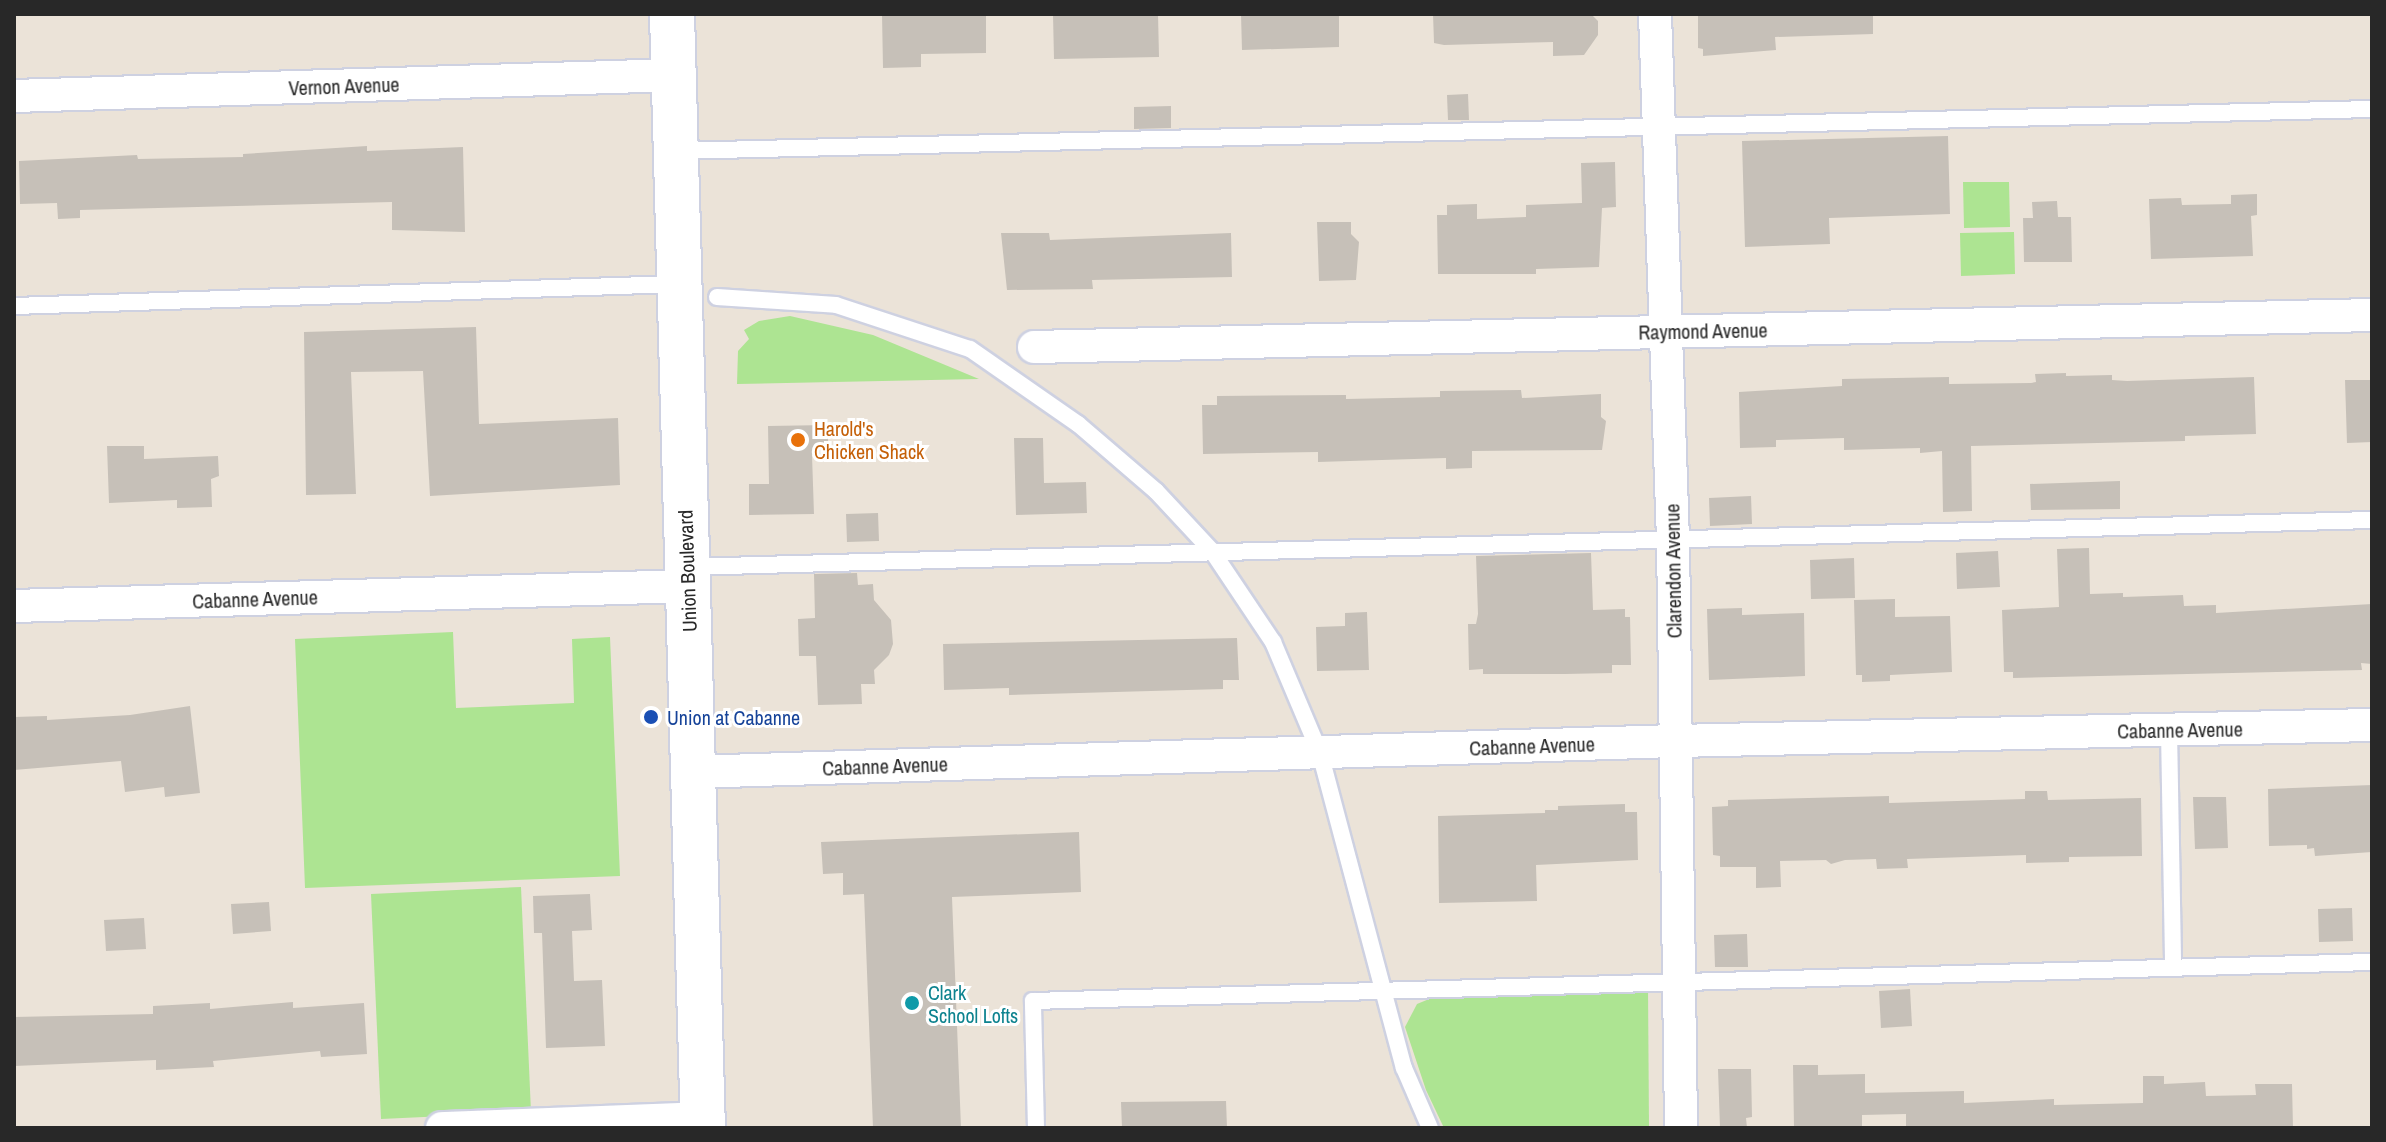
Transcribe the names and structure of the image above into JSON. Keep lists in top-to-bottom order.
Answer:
{
  "streets": {
    "main road": ["Union Boulevard"],
    "street": [
      "Vernon Avenue",
      "Raymond Avenue",
      "Clarendon Avenue",
      "Cabanne Avenue"
    ]
  },
  "crossings": [
    ["Vernon Avenue", "Union Boulevard"],
    ["Raymond Avenue", "Clarendon Avenue"],
    ["Union Boulevard", "Cabanne Avenue"],
    ["Clarendon Avenue", "Cabanne Avenue"]
  ],
  "places": ["Harold's Chicken Shack", "Union at Cabanne", "Clark School Lofts"]
}
